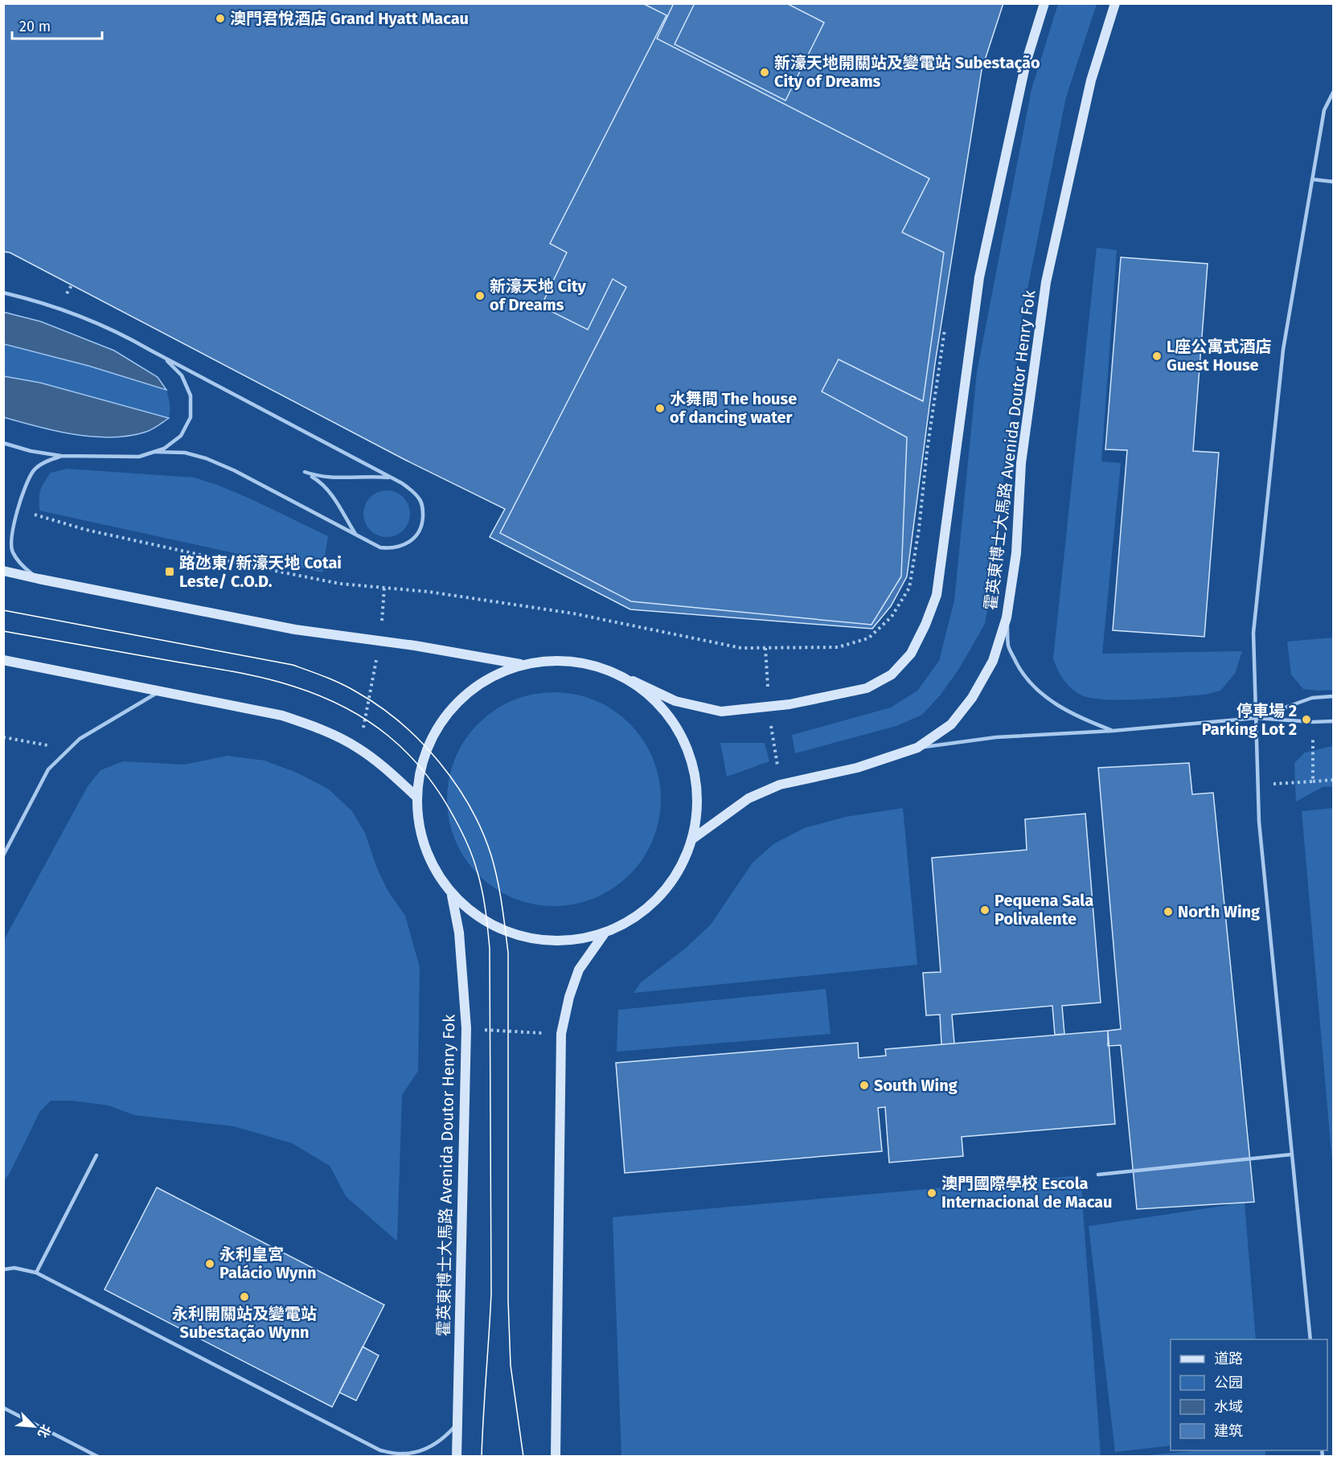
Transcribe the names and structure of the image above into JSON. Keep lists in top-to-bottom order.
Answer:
{
  "streets": {
    "main road": ["霍英東博士大馬路 Avenida Doutor Henry Fok"]
  },
  "places": {
    "other": [
      "澳門君悅酒店 Grand Hyatt Macau",
      "新濠天地開關站及變電站 Subestação City of Dreams",
      "新濠天地 City of Dreams",
      "L座公寓式酒店 Guest House",
      "水舞間 The house of dancing water",
      "停車場 2 Parking Lot 2",
      "Pequena Sala Polivalente",
      "North Wing",
      "South Wing",
      "澳門國際學校 Escola Internacional de Macau",
      "永利皇宮 Palácio Wynn",
      "永利開關站及變電站 Subestação Wynn"
    ],
    "transit": ["路氹東/新濠天地 Cotai Leste/ C.O.D."]
  },
  "legend": [
    "道路",
    "公园",
    "水域",
    "建筑"
  ],
  "scale_bar": "20 m",
  "north": "bottom right"
}
